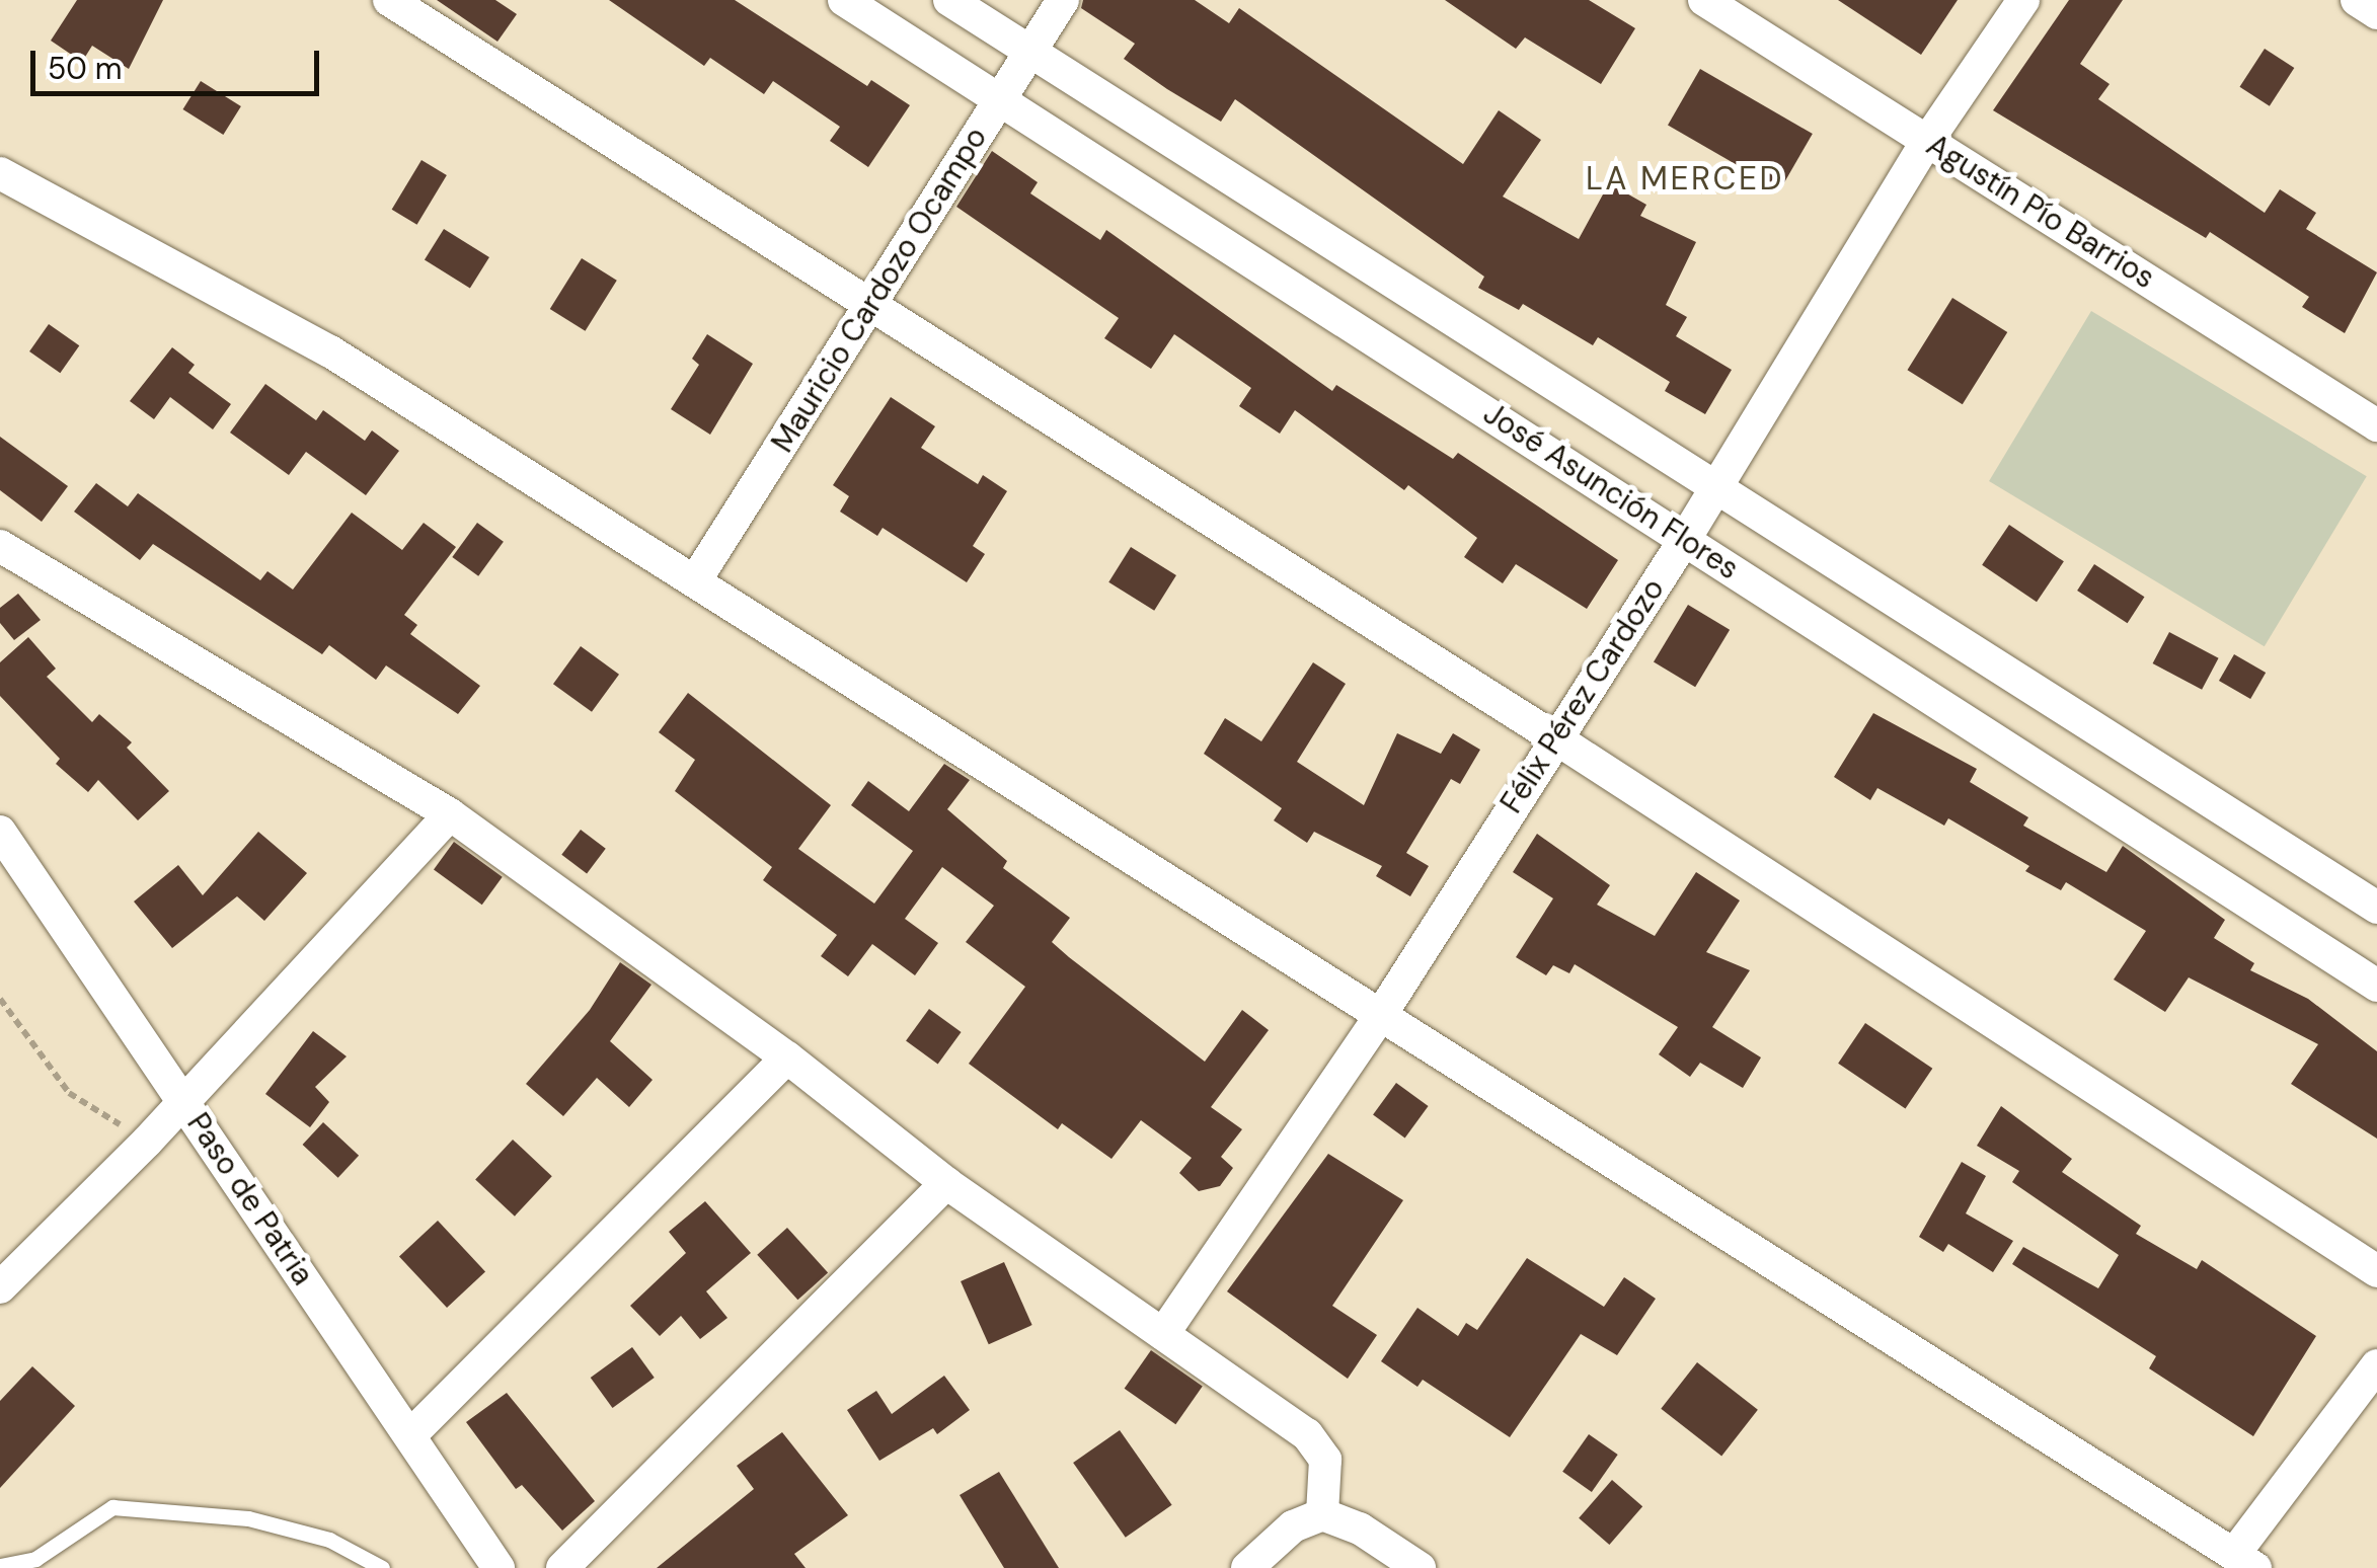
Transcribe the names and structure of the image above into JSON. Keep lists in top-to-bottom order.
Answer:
{
  "streets": {
    "street": [
      "Agustín Pío Barrios",
      "Mauricio Cardozo Ocampo",
      "José Asunción Flores",
      "Félix Pérez Cardozo",
      "Paso de Patria"
    ]
  },
  "crossings": [
    ["Agustín Pío Barrios", "Félix Pérez Cardozo"],
    ["Mauricio Cardozo Ocampo", "José Asunción Flores"],
    ["José Asunción Flores", "Félix Pérez Cardozo"]
  ],
  "districts": ["LA MERCED"],
  "scale_bar": "50 m"
}
